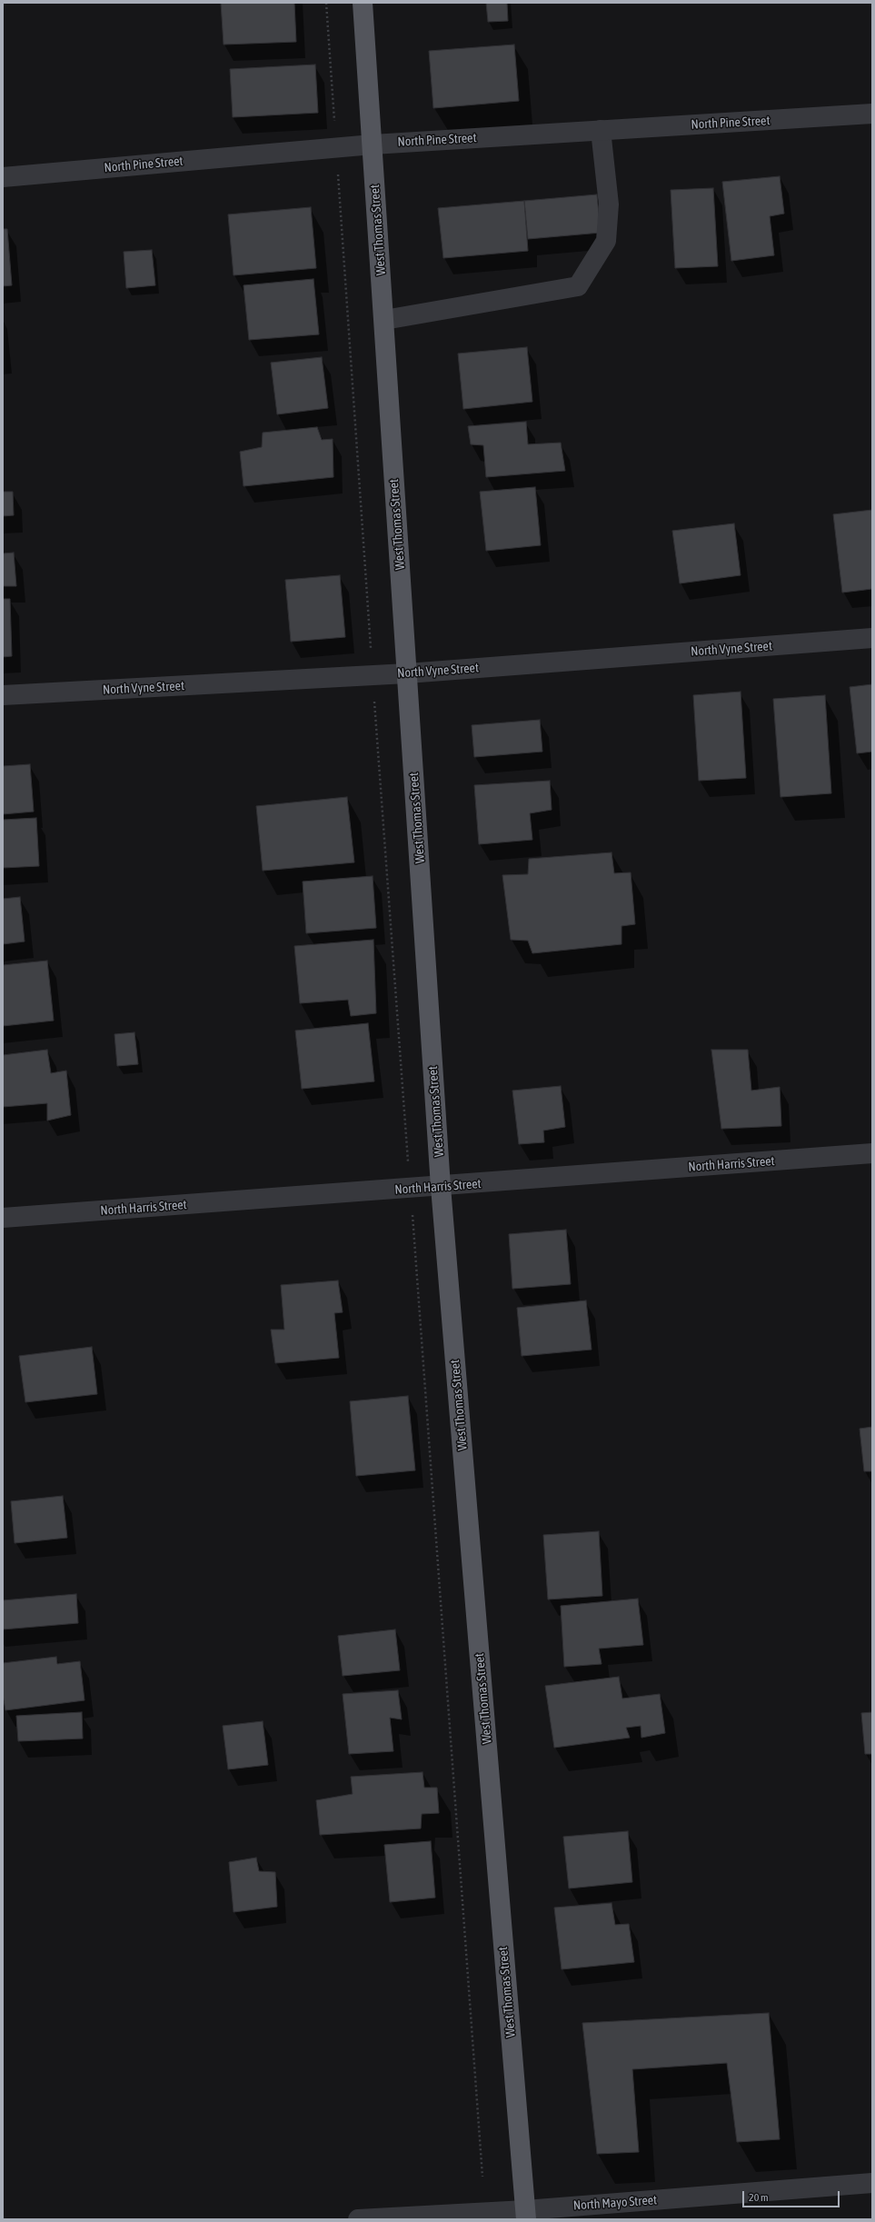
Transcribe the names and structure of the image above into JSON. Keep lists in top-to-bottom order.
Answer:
{
  "streets": {
    "main road": ["West Thomas Street"],
    "street": [
      "North Pine Street",
      "North Vyne Street",
      "North Harris Street",
      "North Mayo Street"
    ]
  },
  "crossings": [
    ["North Pine Street", "West Thomas Street"],
    ["West Thomas Street", "North Vyne Street"],
    ["West Thomas Street", "North Harris Street"],
    ["West Thomas Street", "North Mayo Street"]
  ],
  "scale_bar": "20 m"
}
